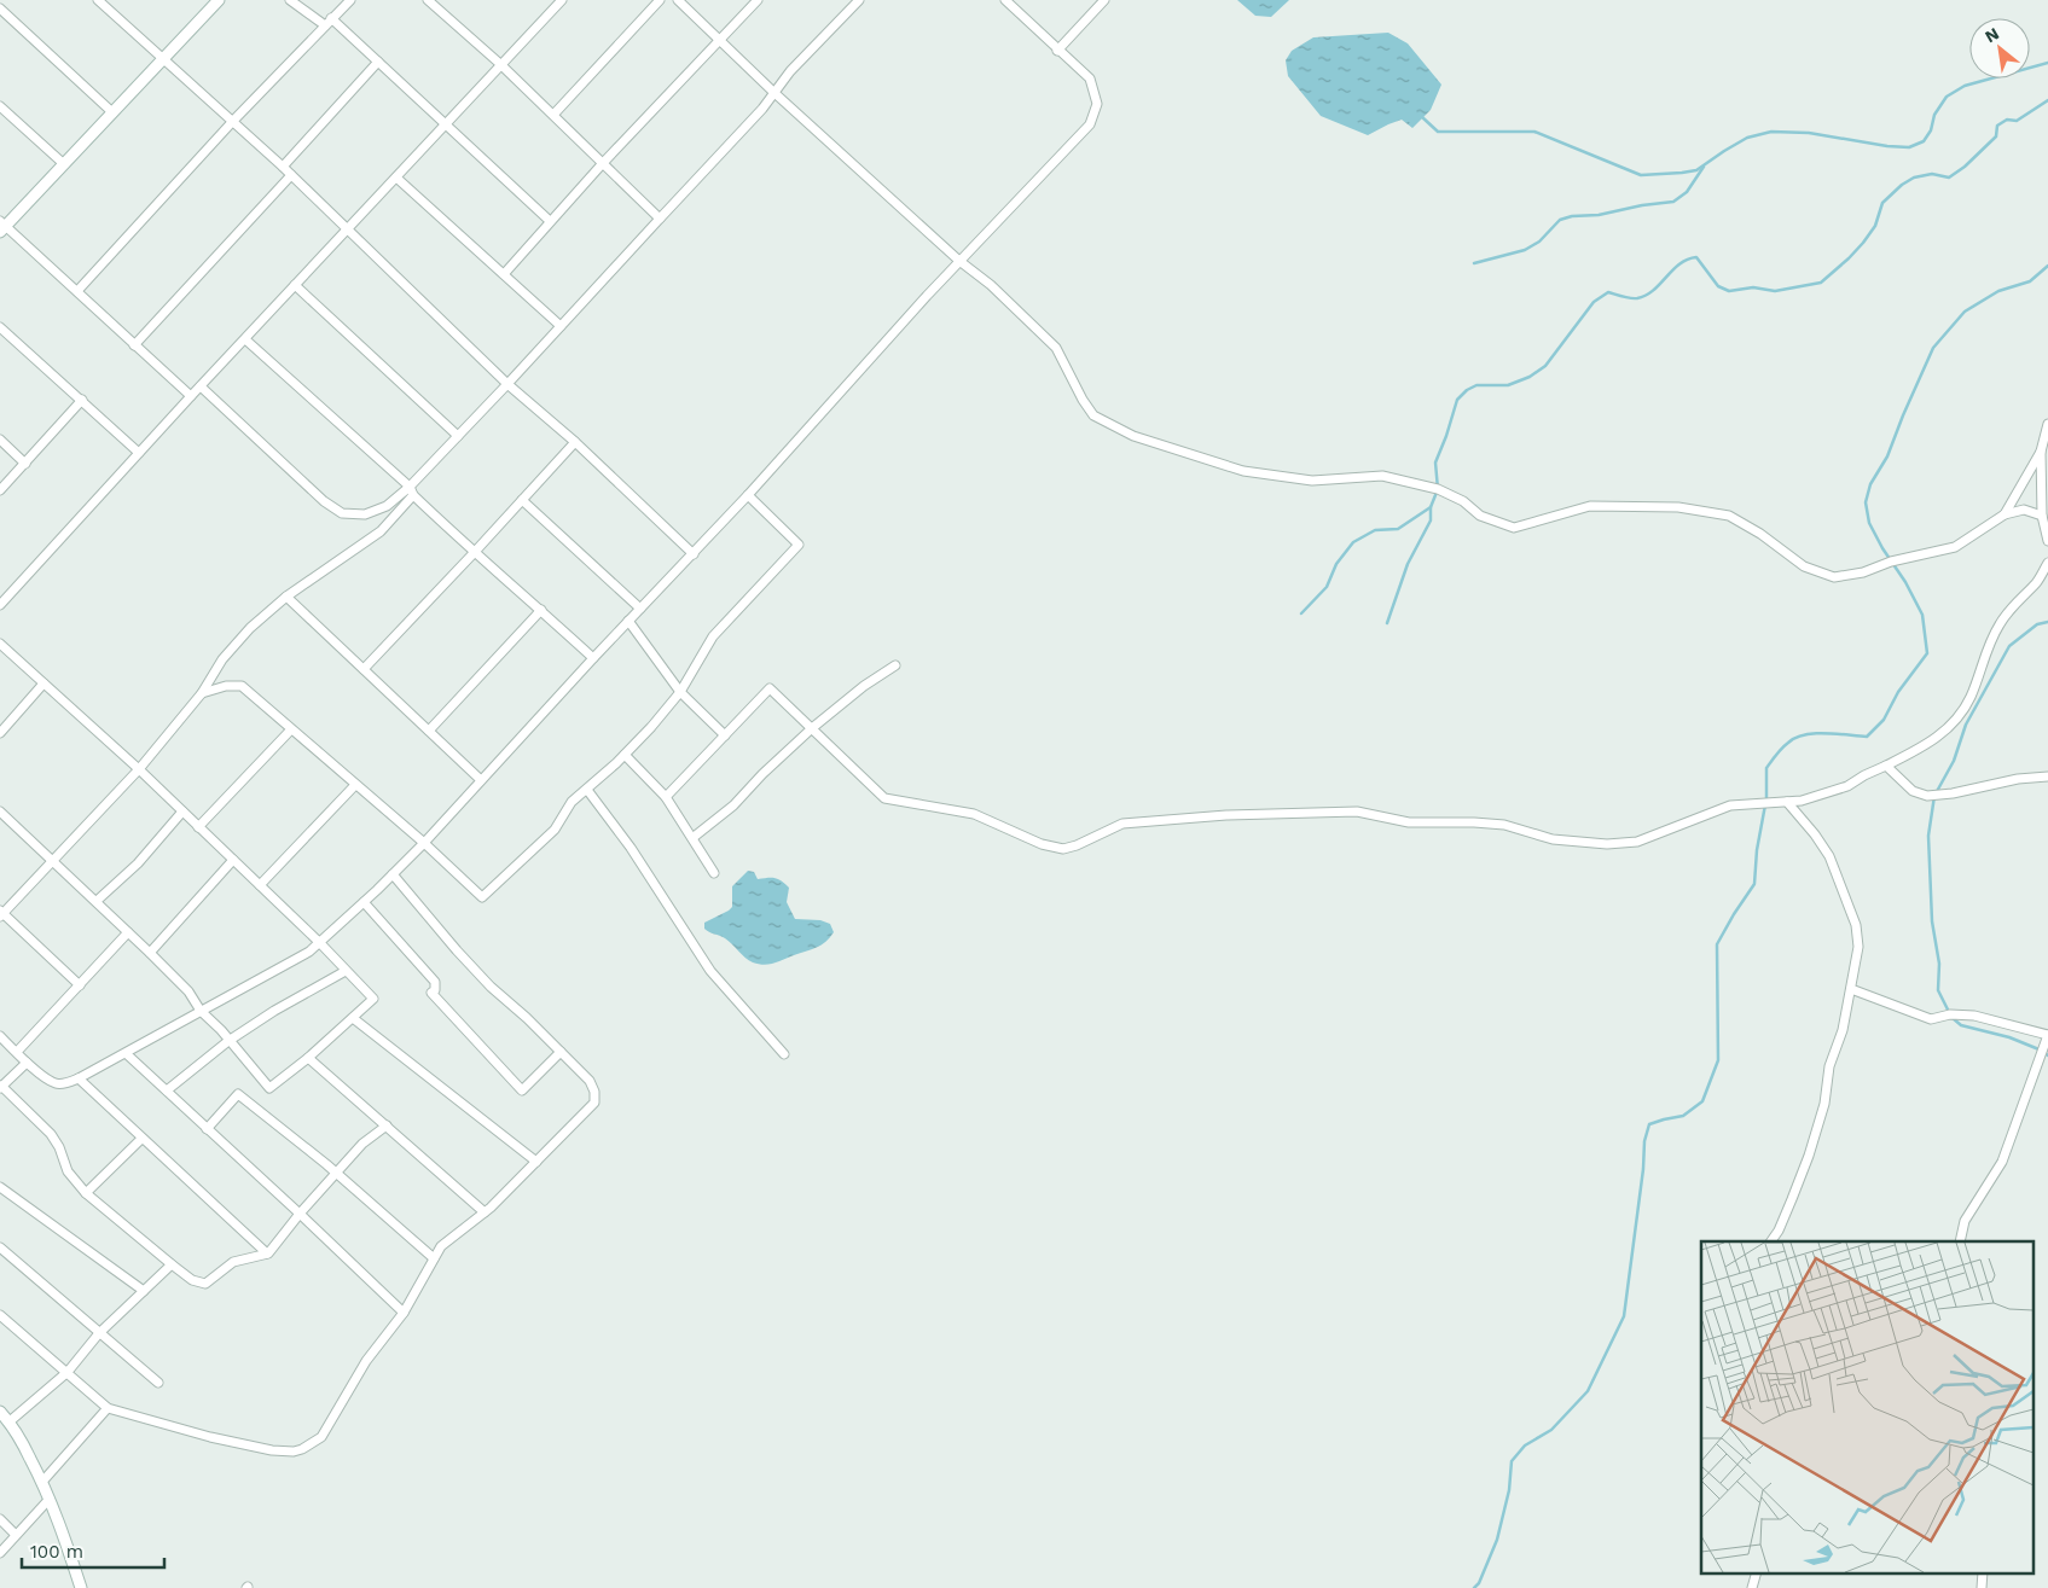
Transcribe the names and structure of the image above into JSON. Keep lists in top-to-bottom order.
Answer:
{
  "scale_bar": "100 m",
  "north": "top left"
}
